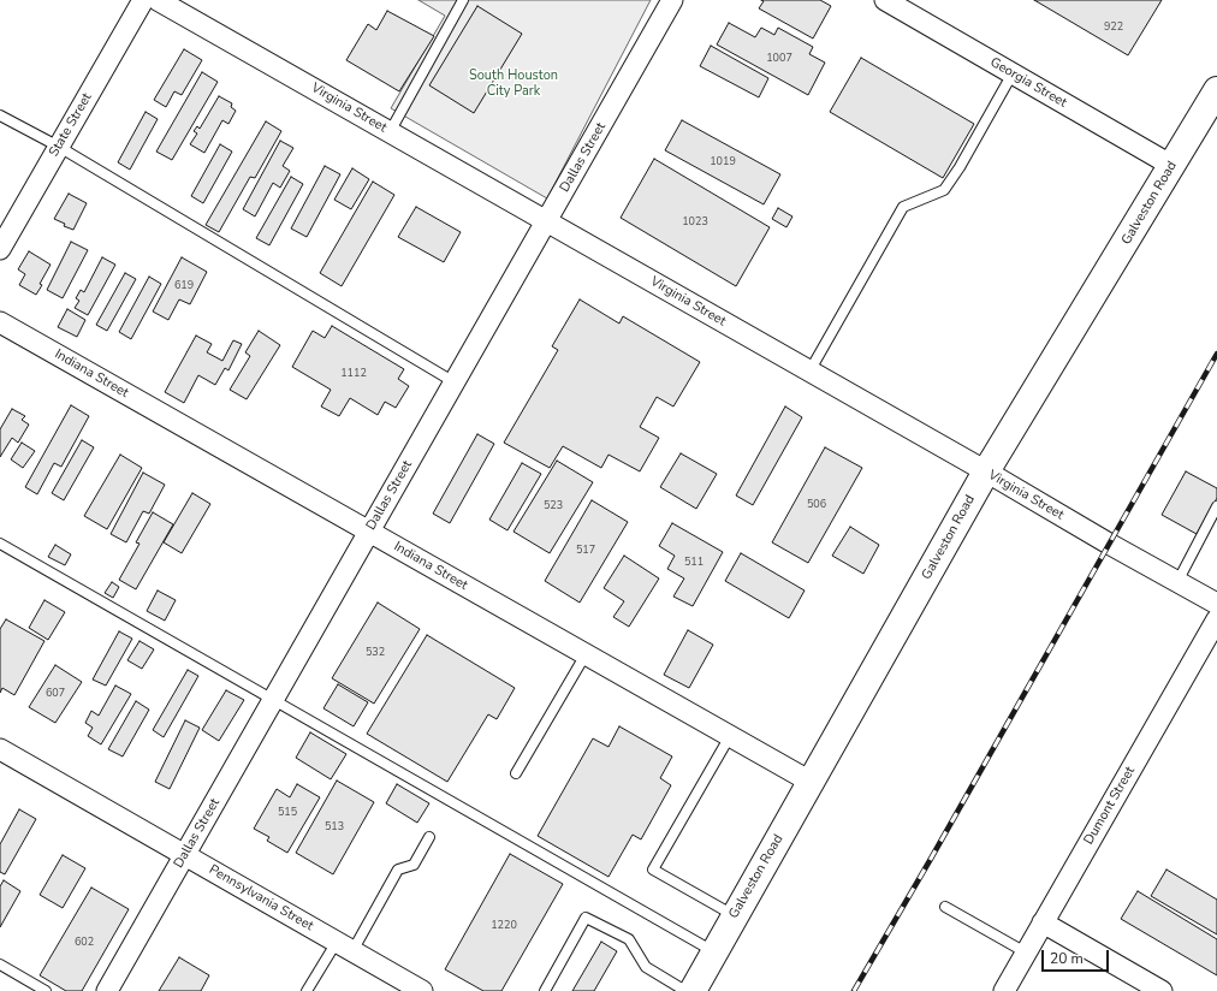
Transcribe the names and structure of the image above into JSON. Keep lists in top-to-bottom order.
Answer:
{
  "streets": {
    "main road": ["Galveston Road"],
    "street": [
      "Georgia Street",
      "Virginia Street",
      "State Street",
      "Dallas Street",
      "Indiana Street",
      "Dumont Street",
      "Pennsylvania Street"
    ]
  },
  "crossings": [
    ["Georgia Street", "Galveston Road"],
    ["Virginia Street", "Dallas Street"],
    ["Virginia Street", "Galveston Road"],
    ["Dallas Street", "Indiana Street"],
    ["Dallas Street", "Pennsylvania Street"],
    ["Galveston Road", "Indiana Street"]
  ],
  "parks": ["South Houston City Park"],
  "house_numbers": [
    "922",
    "1007",
    "1019",
    "1023",
    "619",
    "1112",
    "506",
    "523",
    "517",
    "511",
    "532",
    "607",
    "515",
    "513",
    "1220",
    "602"
  ],
  "scale_bar": "20 m"
}
